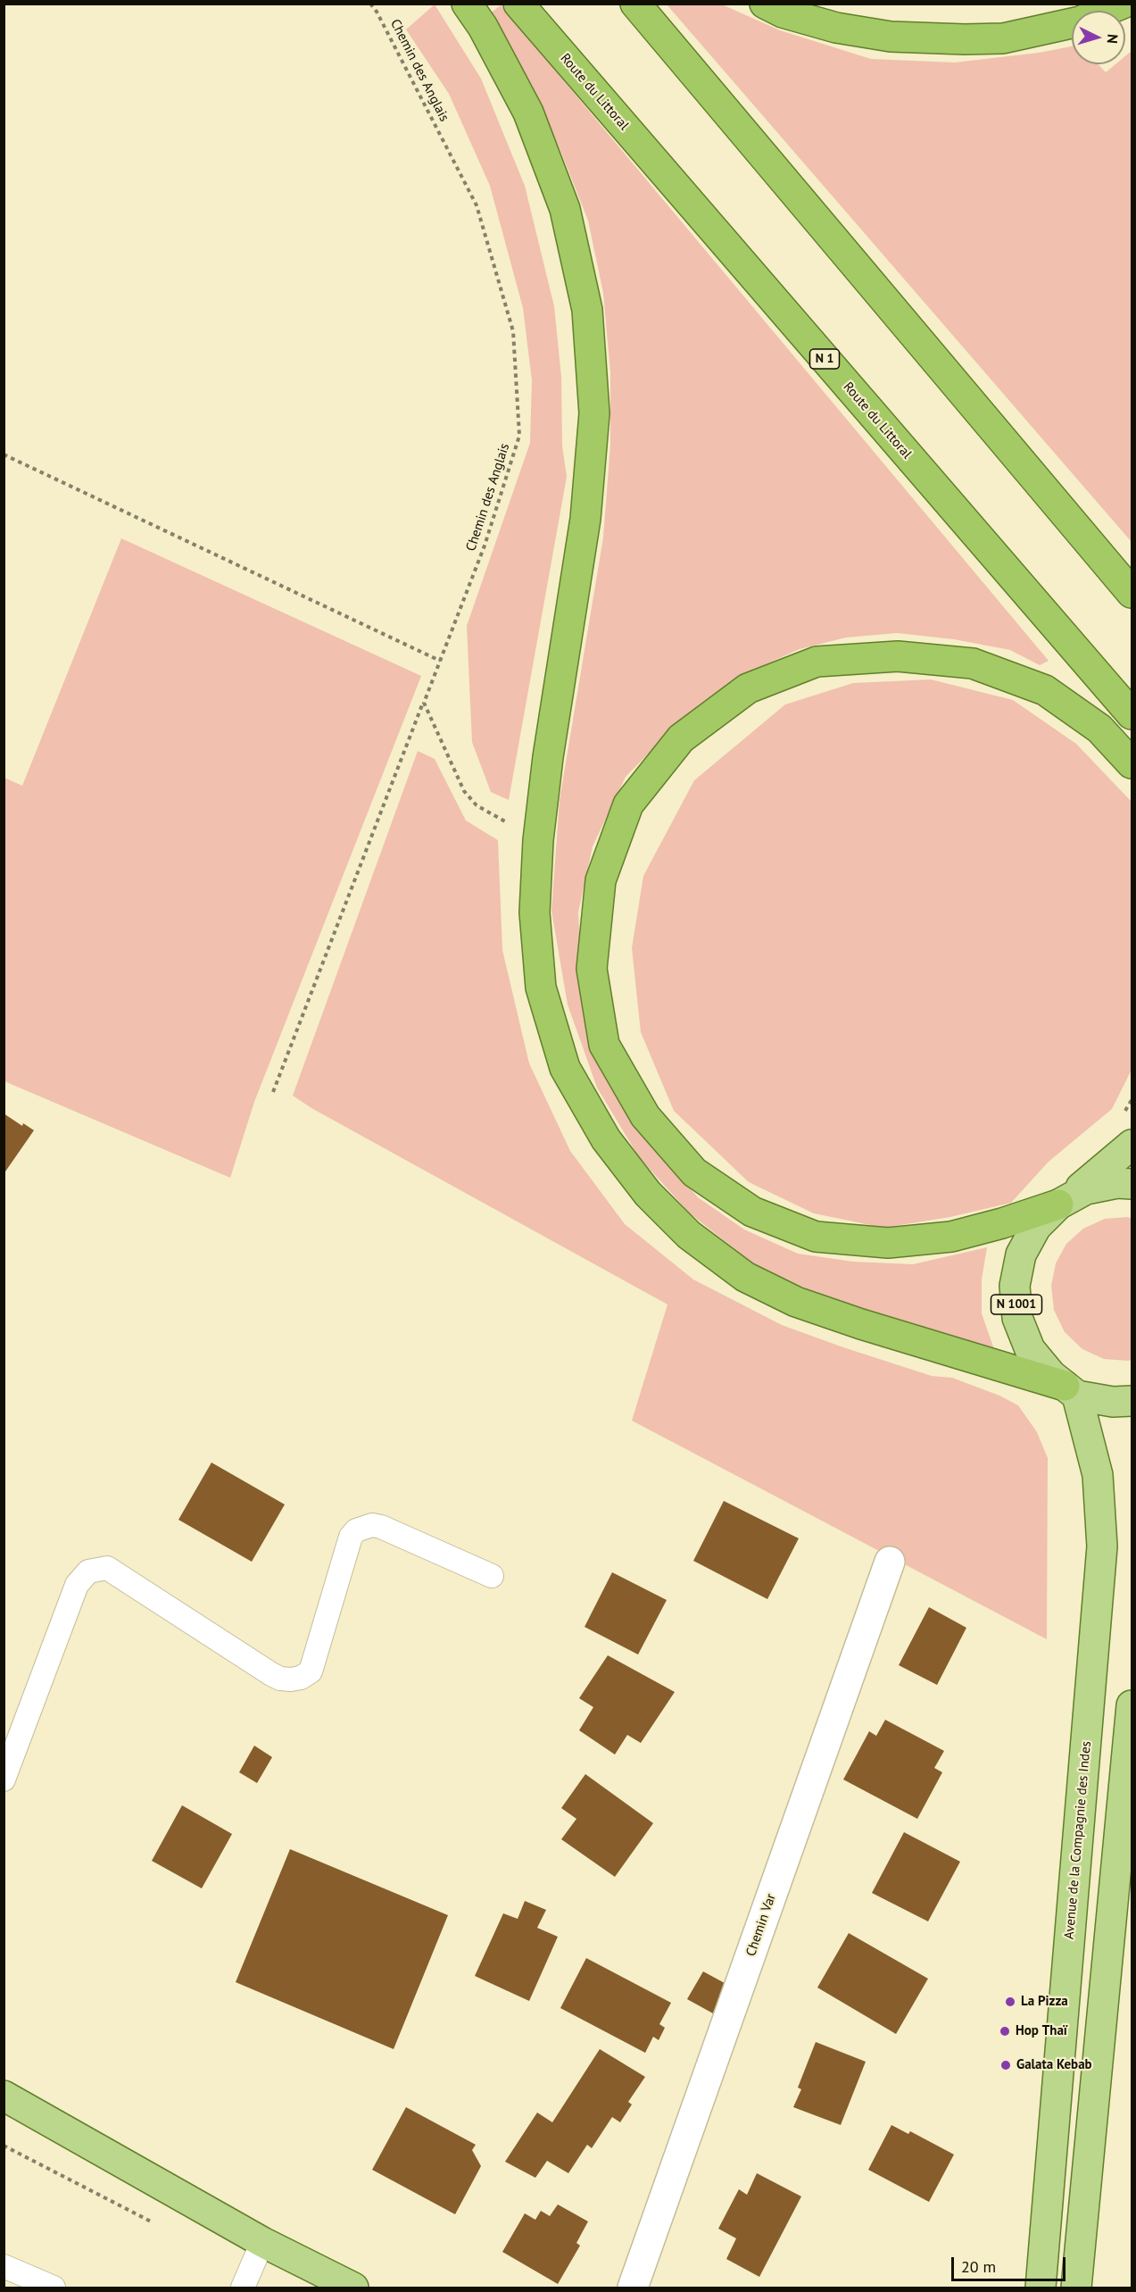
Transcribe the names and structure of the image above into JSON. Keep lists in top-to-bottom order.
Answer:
{
  "streets": {
    "highway": ["Route du Littoral", "N 1"],
    "main road": ["N 1001", "Avenue de la Compagnie des Indes"],
    "street": ["Chemin Var"],
    "path": ["Chemin des Anglais"]
  },
  "crossings": [
    ["N 1001", "Avenue de la Compagnie des Indes"]
  ],
  "places": ["La Pizza", "Hop Thaï", "Galata Kebab"],
  "scale_bar": "20 m",
  "north": "right"
}
